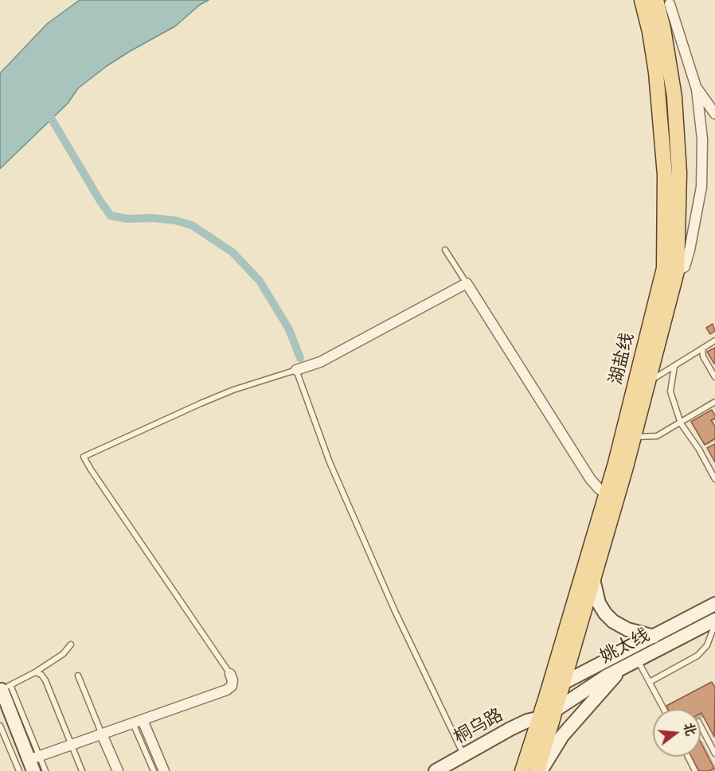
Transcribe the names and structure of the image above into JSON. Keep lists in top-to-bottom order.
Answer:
{
  "streets": {
    "main road": ["湖盐线", "姚太线", "桐乌路"]
  },
  "crossings": [
    ["湖盐线", "姚太线"],
    ["湖盐线", "桐乌路"]
  ],
  "north": "right"
}
